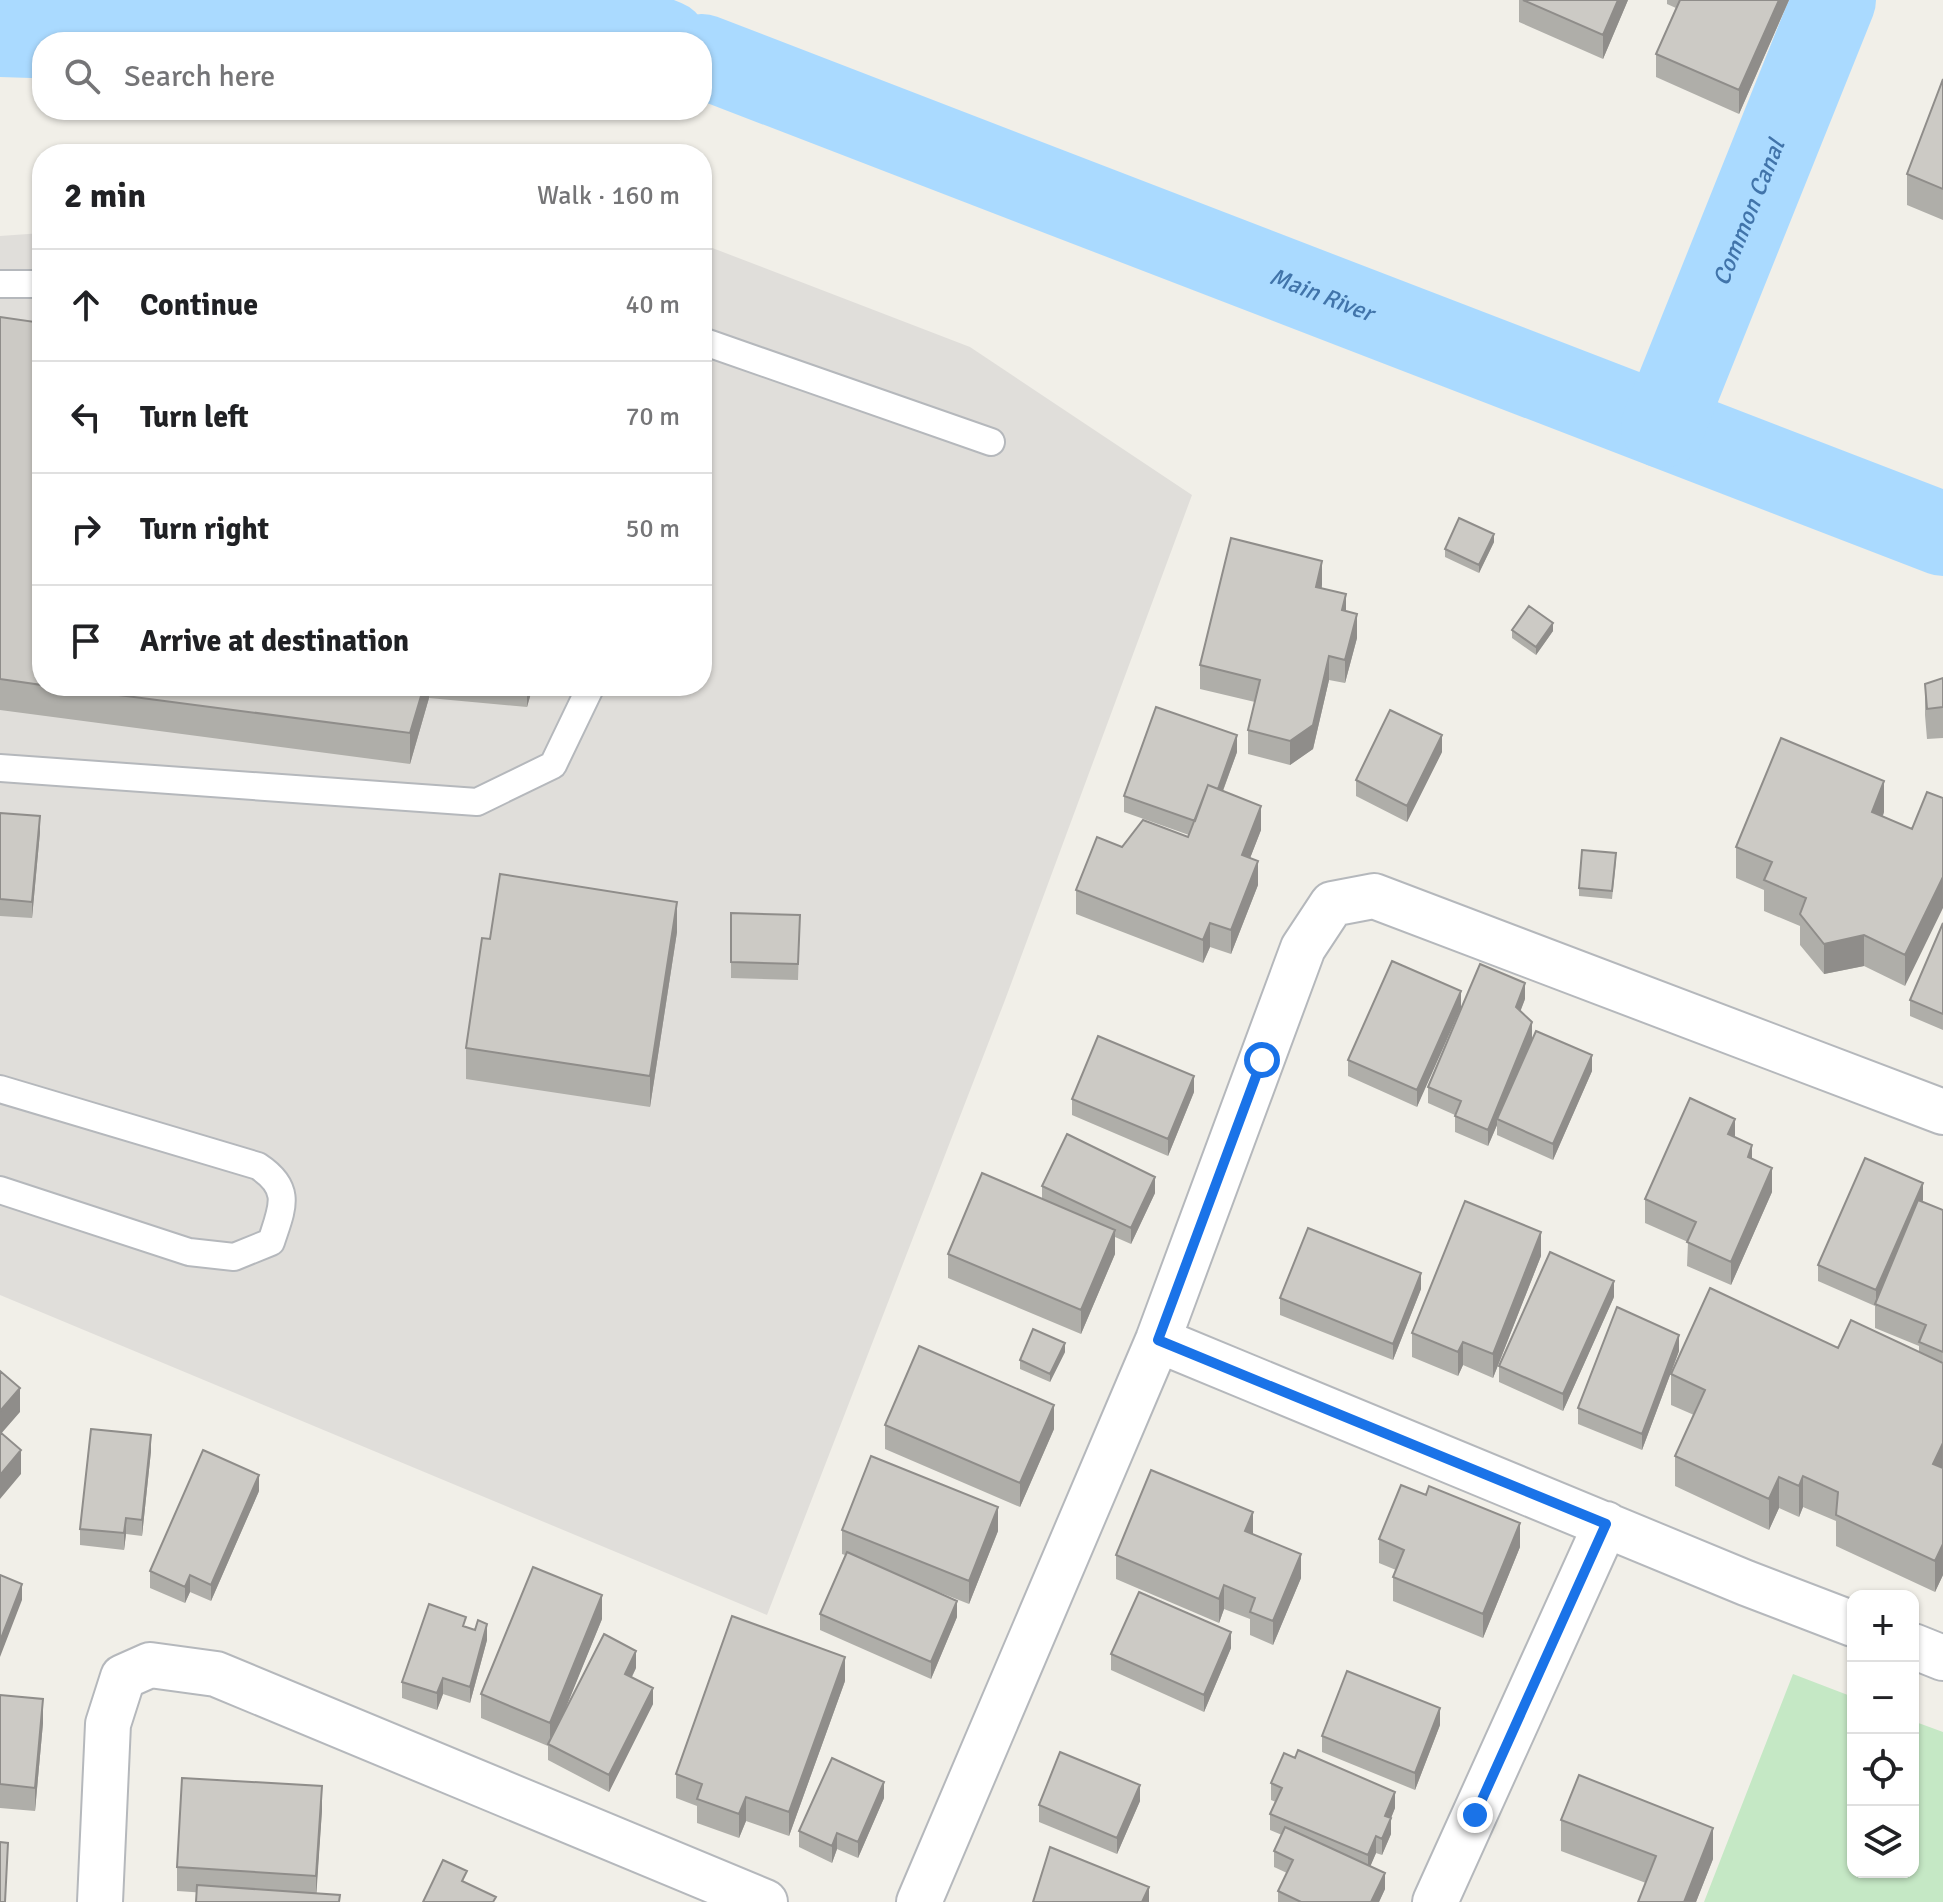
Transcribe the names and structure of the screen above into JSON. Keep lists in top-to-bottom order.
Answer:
{
  "water": ["Common Canal", "Main River"],
  "page": {
    "search": "Search here",
    "heading": ["2 min", "Walk · 160 m"],
    "list": [
      ["Continue", "40 m"],
      ["Turn left", "70 m"],
      ["Turn right", "50 m"],
      "Arrive at destination"
    ],
    "map_buttons": ["+", "−"]
  }
}
